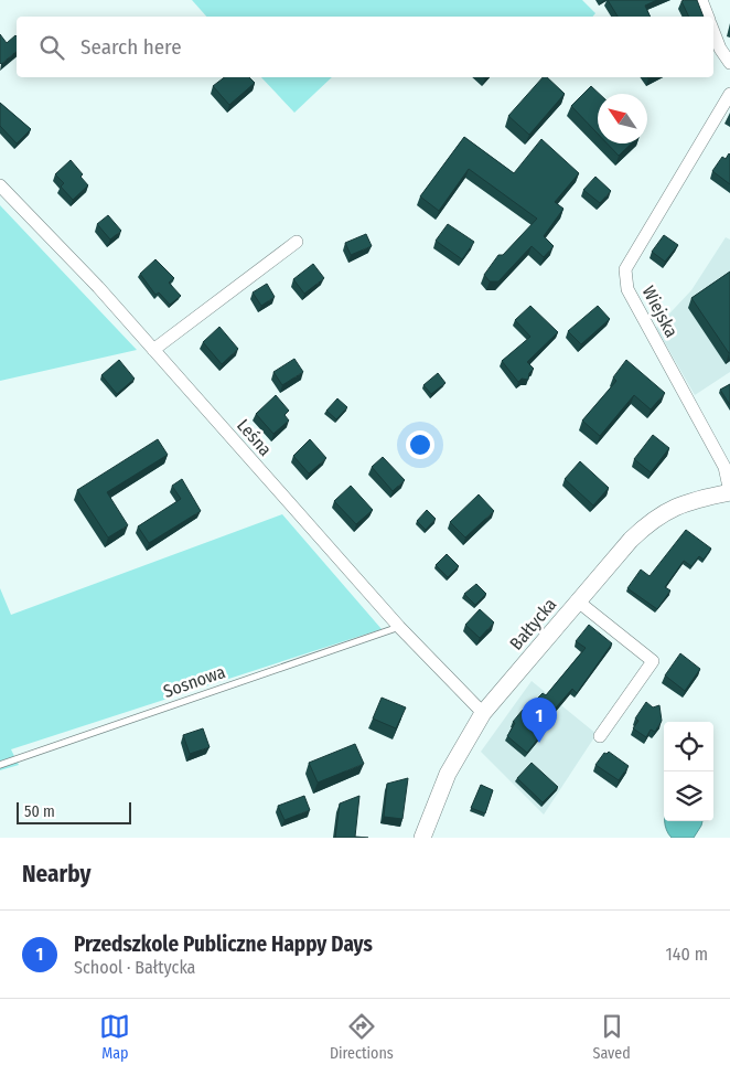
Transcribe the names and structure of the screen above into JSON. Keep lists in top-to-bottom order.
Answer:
{
  "streets": {
    "street": ["Wiejska", "Leśna", "Bałtycka"],
    "lane": ["Sosnowa"]
  },
  "crossings": [
    ["Wiejska", "Bałtycka"],
    ["Leśna", "Bałtycka"],
    ["Leśna", "Sosnowa"]
  ],
  "scale_bar": "50 m",
  "north": "top left",
  "page": {
    "search": "Search here",
    "pins": "1",
    "scale": "50 m",
    "heading": "Nearby",
    "list": [
      {
        "mark": "1",
        "name": "Przedszkole Publiczne Happy Days",
        "note": "School · Bałtycka",
        "value": "140 m"
      }
    ],
    "nav": ["Map", "Directions", "Saved"]
  }
}
